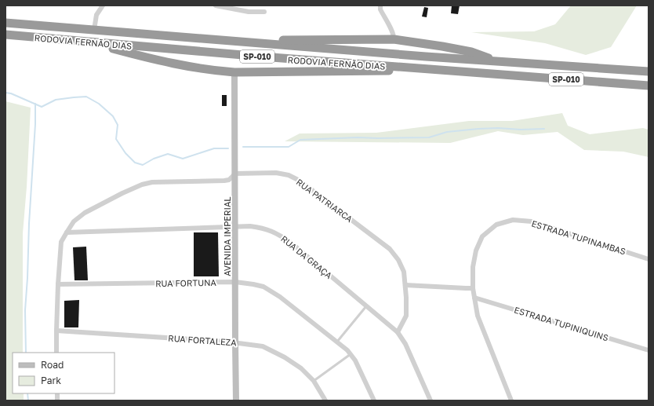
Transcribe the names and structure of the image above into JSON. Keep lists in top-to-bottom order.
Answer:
{
  "streets": {
    "highway": ["RODOVIA FERNÃO DIAS", "SP-010"],
    "main road": ["AVENIDA IMPERIAL"],
    "street": [
      "RUA PATRIARCA",
      "ESTRADA TUPINAMBAS",
      "RUA DA GRAÇA",
      "RUA FORTUNA",
      "ESTRADA TUPINIQUINS",
      "RUA FORTALEZA"
    ]
  },
  "crossings": [
    ["RUA PATRIARCA", "AVENIDA IMPERIAL"],
    ["RUA PATRIARCA", "RUA DA GRAÇA"],
    ["RUA PATRIARCA", "RUA FORTUNA"],
    ["RUA PATRIARCA", "RUA FORTALEZA"],
    ["AVENIDA IMPERIAL", "RUA DA GRAÇA"],
    ["AVENIDA IMPERIAL", "RUA FORTUNA"],
    ["AVENIDA IMPERIAL", "RUA FORTALEZA"],
    ["ESTRADA TUPINAMBAS", "ESTRADA TUPINIQUINS"]
  ],
  "legend": ["Road", "Park"]
}
